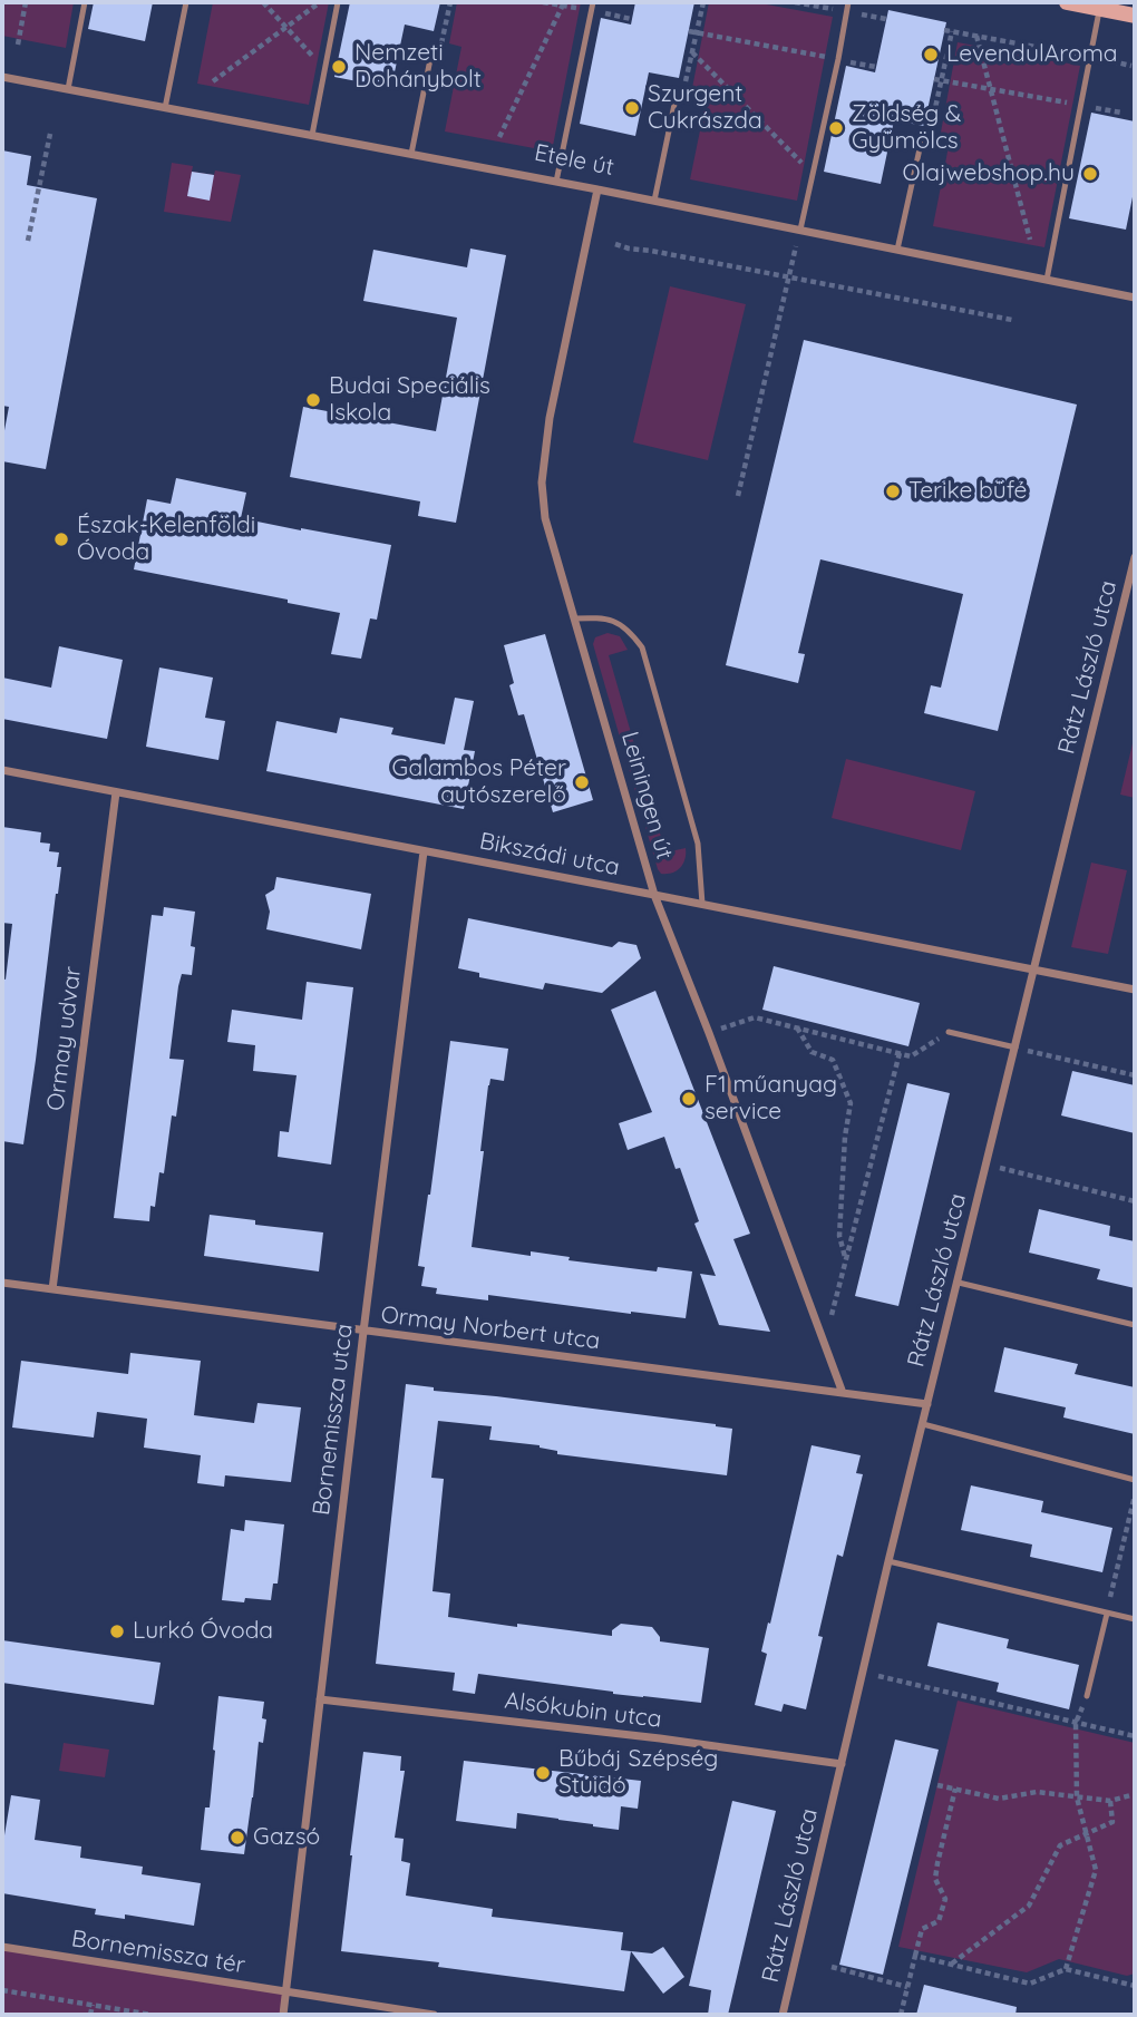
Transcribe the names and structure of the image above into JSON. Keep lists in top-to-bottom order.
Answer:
{
  "streets": {
    "street": [
      "Etele út",
      "Rátz László utca",
      "Leiningen út",
      "Bikszádi utca",
      "Ormay udvar",
      "Ormay Norbert utca",
      "Bornemissza utca",
      "Alsókubin utca",
      "Bornemissza tér"
    ]
  },
  "crossings": [
    ["Etele út", "Leiningen út"],
    ["Rátz László utca", "Bikszádi utca"],
    ["Rátz László utca", "Ormay Norbert utca"],
    ["Rátz László utca", "Alsókubin utca"],
    ["Leiningen út", "Bikszádi utca"],
    ["Leiningen út", "Ormay Norbert utca"],
    ["Bikszádi utca", "Ormay udvar"],
    ["Bikszádi utca", "Bornemissza utca"],
    ["Ormay udvar", "Ormay Norbert utca"],
    ["Ormay Norbert utca", "Bornemissza utca"],
    ["Bornemissza utca", "Alsókubin utca"],
    ["Bornemissza utca", "Bornemissza tér"]
  ],
  "places": [
    "LevendulAroma",
    "Nemzeti Dohánybolt",
    "Szurgent Cukrászda",
    "Zöldség & Gyümölcs",
    "Olajwebshop.hu",
    "Budai Speciális Iskola",
    "Terike büfé",
    "Észak-Kelenföldi Óvoda",
    "Galambos Péter autószerelő",
    "F1 műanyag service",
    "Lurkó Óvoda",
    "Bűbáj Szépség Stúidó",
    "Gazsó"
  ]
}
